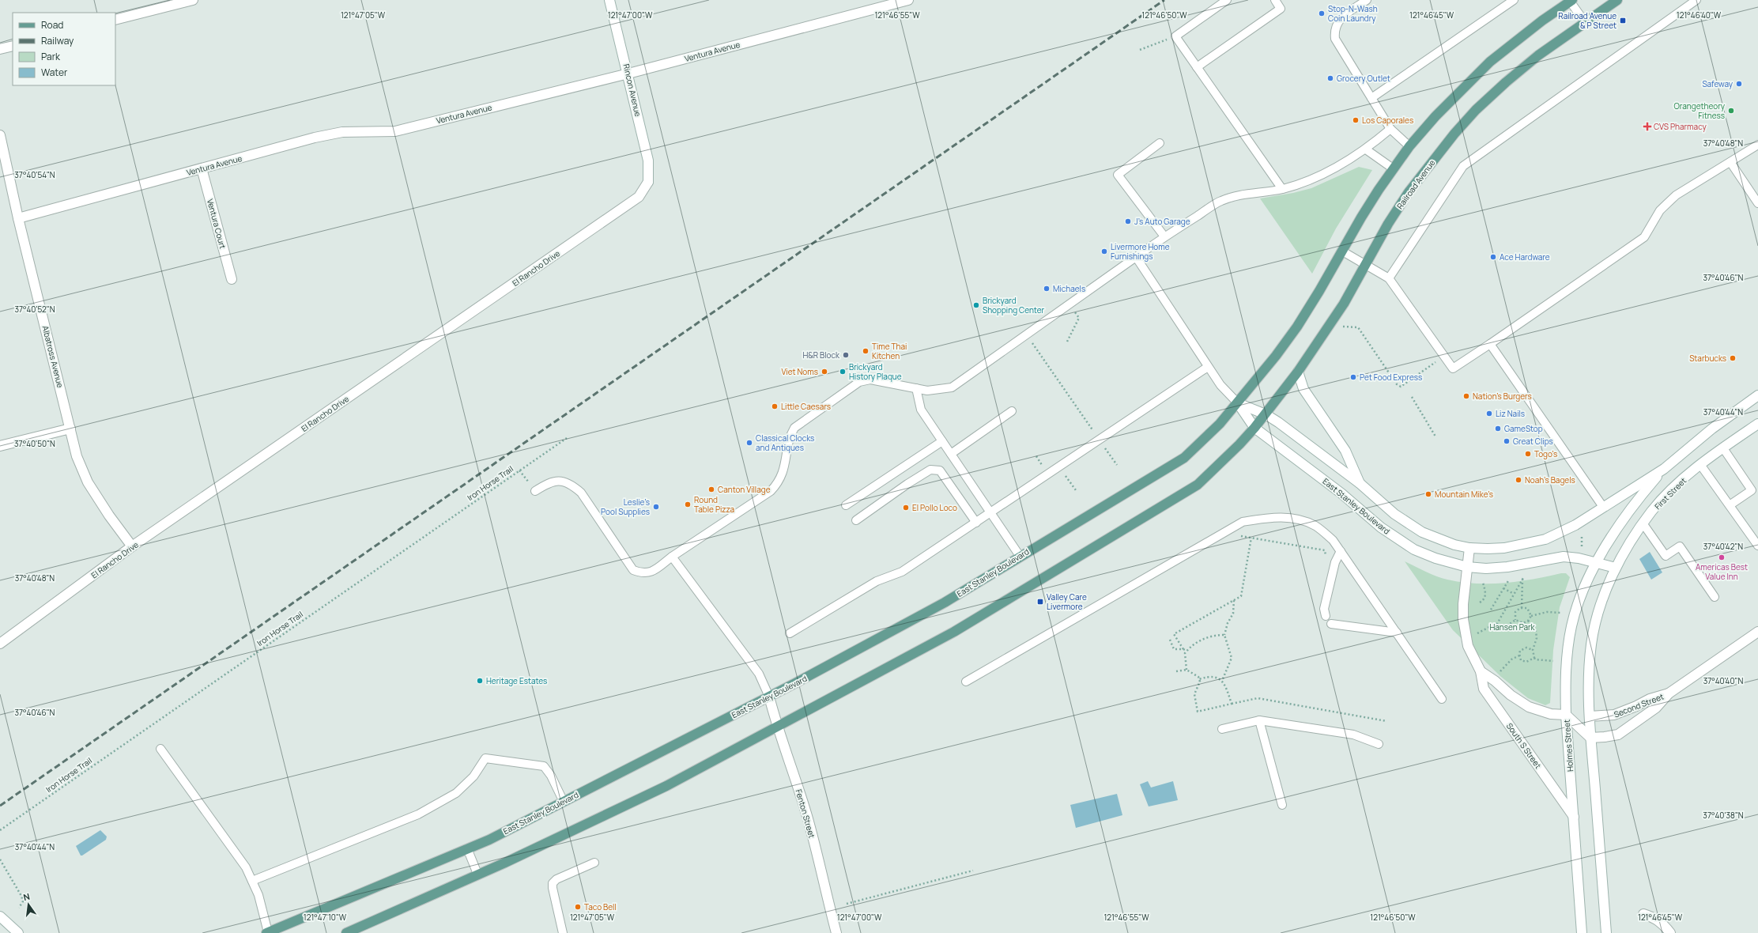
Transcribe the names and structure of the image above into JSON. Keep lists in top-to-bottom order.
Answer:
{
  "streets": {
    "main road": ["Railroad Avenue", "East Stanley Boulevard"],
    "street": [
      "Ventura Avenue",
      "Rincon Avenue",
      "Ventura Court",
      "El Rancho Drive",
      "Albatross Avenue",
      "First Street",
      "Second Street",
      "South S Street",
      "Holmes Street",
      "Fenton Street"
    ],
    "path": ["Iron Horse Trail"]
  },
  "crossings": [
    ["Ventura Avenue", "Rincon Avenue"],
    ["Ventura Avenue", "Ventura Court"],
    ["Ventura Avenue", "Albatross Avenue"],
    ["Rincon Avenue", "El Rancho Drive"],
    ["El Rancho Drive", "Albatross Avenue"],
    ["East Stanley Boulevard", "South S Street"],
    ["East Stanley Boulevard", "Fenton Street"],
    ["South S Street", "Holmes Street"]
  ],
  "parks": ["Hansen Park"],
  "places": {
    "other": [
      "Stop-N-Wash Coin Laundry",
      "Grocery Outlet",
      "Safeway",
      "Orangetheory Fitness",
      "Los Caporales",
      "J's Auto Garage",
      "Livermore Home Furnishings",
      "Ace Hardware",
      "Michaels",
      "Brickyard Shopping Center",
      "Time Thai Kitchen",
      "H&R Block",
      "Starbucks",
      "Viet Noms",
      "Brickyard History Plaque",
      "Pet Food Express",
      "Nation's Burgers",
      "Little Caesars",
      "Liz Nails",
      "GameStop",
      "Great Clips",
      "Classical Clocks and Antiques",
      "Togo's",
      "Noah's Bagels",
      "Canton Village",
      "Mountain Mike's",
      "Round Table Pizza",
      "Leslie's Pool Supplies",
      "El Pollo Loco",
      "Americas Best Value Inn",
      "Heritage Estates",
      "Taco Bell"
    ],
    "transit": ["Railroad Avenue & P Street", "Valley Care Livermore"],
    "health": ["CVS Pharmacy"]
  },
  "legend": [
    "Road",
    "Railway",
    "Park",
    "Water"
  ],
  "north": "top",
  "coordinates": [
    "121°47'05\"W",
    "121°47'00\"W",
    "121°46'55\"W",
    "121°46'50\"W",
    "121°46'45\"W",
    "121°46'40\"W",
    "37°40'48\"N",
    "37°40'54\"N",
    "37°40'46\"N",
    "37°40'52\"N",
    "37°40'44\"N",
    "37°40'50\"N",
    "37°40'42\"N",
    "37°40'40\"N",
    "37°40'38\"N",
    "121°47'10\"W"
  ]
}
